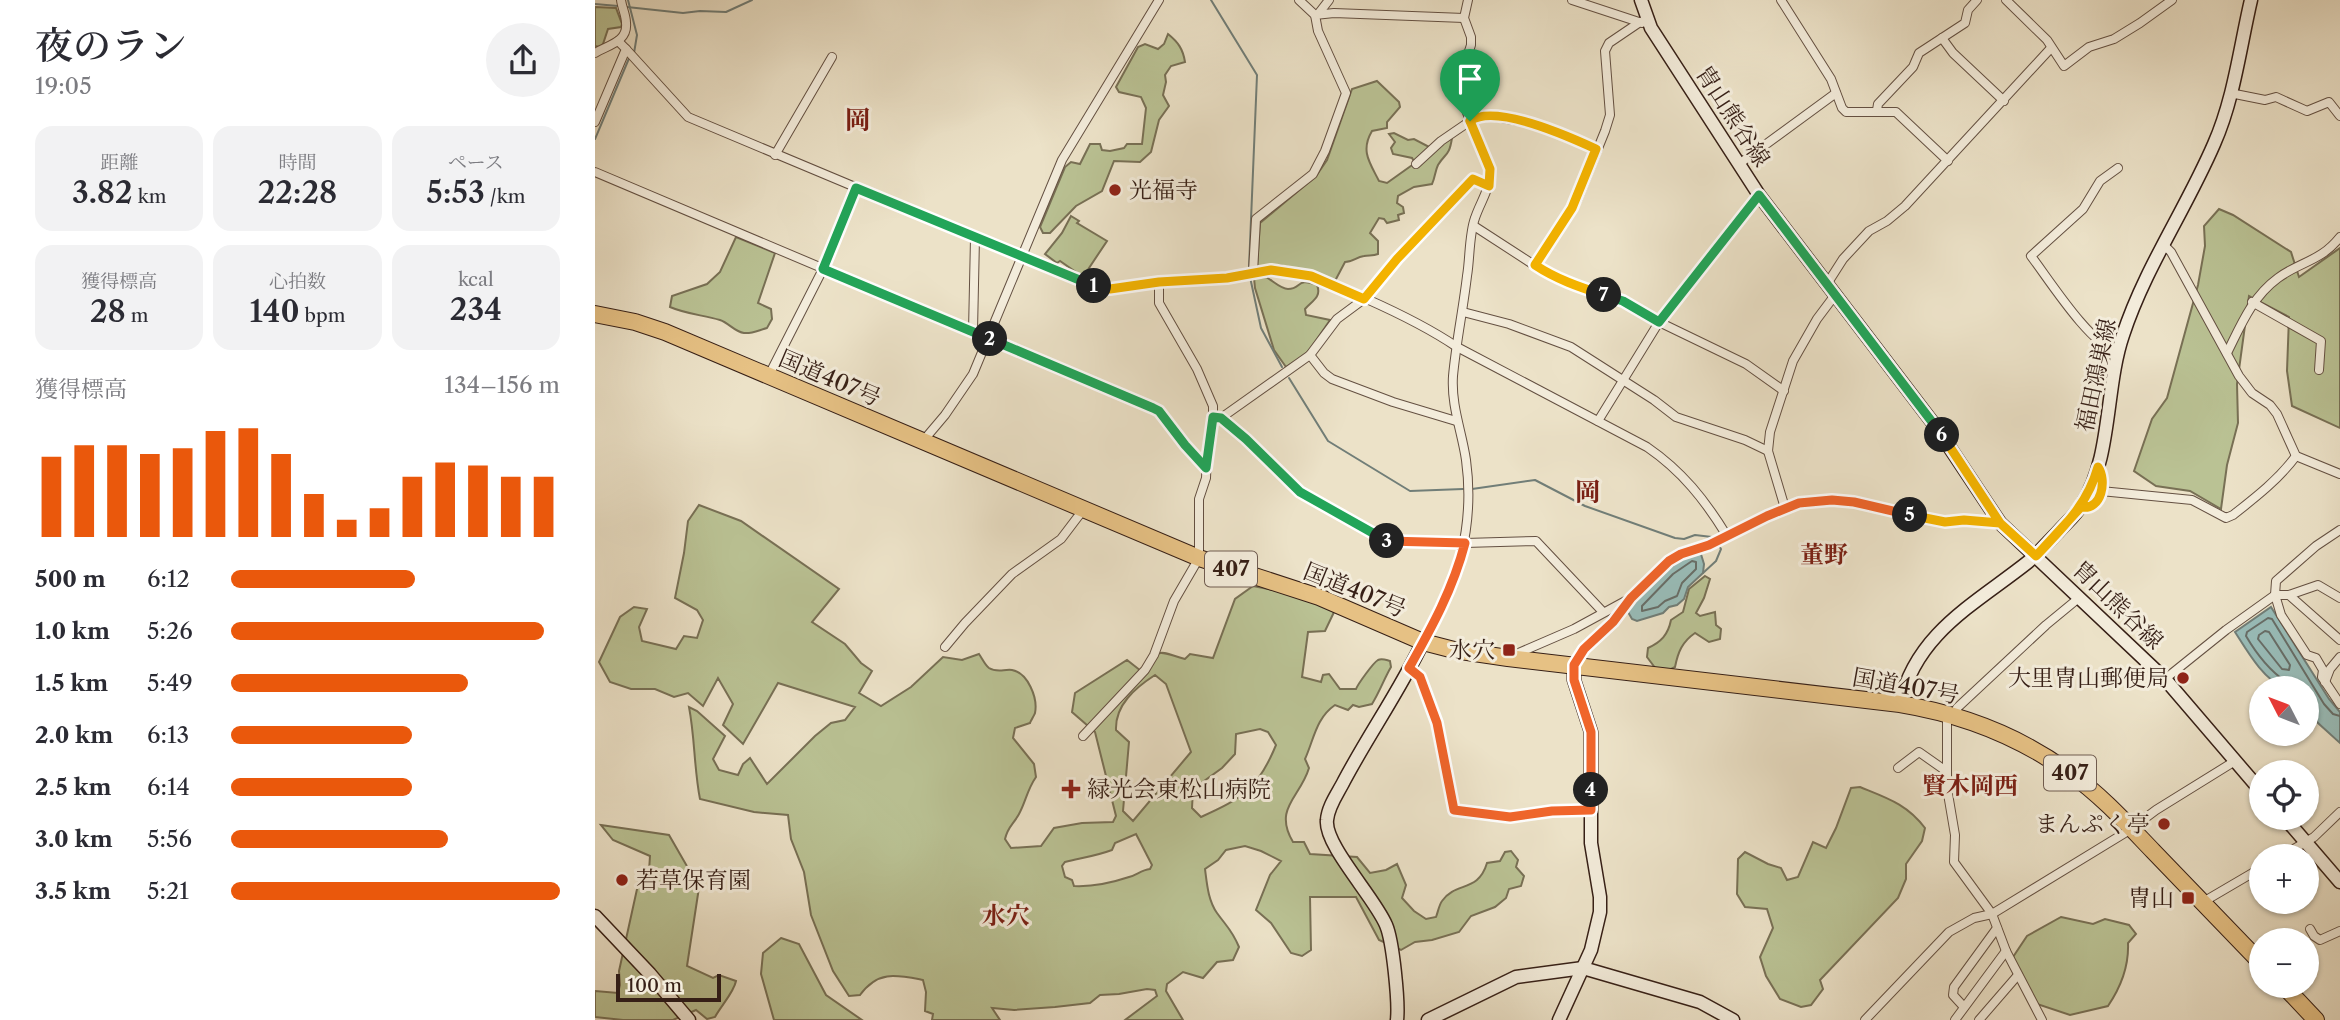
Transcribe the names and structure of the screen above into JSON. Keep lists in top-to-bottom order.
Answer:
{
  "streets": {
    "highway": ["国道407号", "407"],
    "main road": ["胄山熊谷線", "福田鴻巣線"]
  },
  "crossings": [
    ["胄山熊谷線", "福田鴻巣線"],
    ["福田鴻巣線", "国道407号"]
  ],
  "districts": [
    "岡",
    "岡",
    "董野",
    "賢木岡西",
    "水穴"
  ],
  "places": {
    "other": [
      "光福寺",
      "大里冑山郵便局",
      "まんぷく亭",
      "若草保育園"
    ],
    "transit": ["水穴", "冑山"],
    "health": ["緑光会東松山病院"]
  },
  "scale_bar": "100 m",
  "north": "top left",
  "page": {
    "heading": ["夜のラン", "19:05"],
    "stats": [
      ["距離", "3.82 km"],
      ["時間", "22:28"],
      ["ペース", "5:53 /km"],
      ["獲得標高", "28 m"],
      ["心拍数", "140 bpm"],
      ["kcal", "234"]
    ],
    "pins": [
      "1",
      "7",
      "2",
      "6",
      "5",
      "3",
      "4"
    ],
    "chart": ["獲得標高", "134–156 m"],
    "list": [
      {
        "name": "500 m",
        "note": "6:12"
      },
      {
        "name": "1.0 km",
        "note": "5:26"
      },
      {
        "name": "1.5 km",
        "note": "5:49"
      },
      {
        "name": "2.0 km",
        "note": "6:13"
      },
      {
        "name": "2.5 km",
        "note": "6:14"
      },
      {
        "name": "3.0 km",
        "note": "5:56"
      },
      {
        "name": "3.5 km",
        "note": "5:21"
      }
    ],
    "map_buttons": ["+", "−"],
    "scale": "100 m"
  }
}
